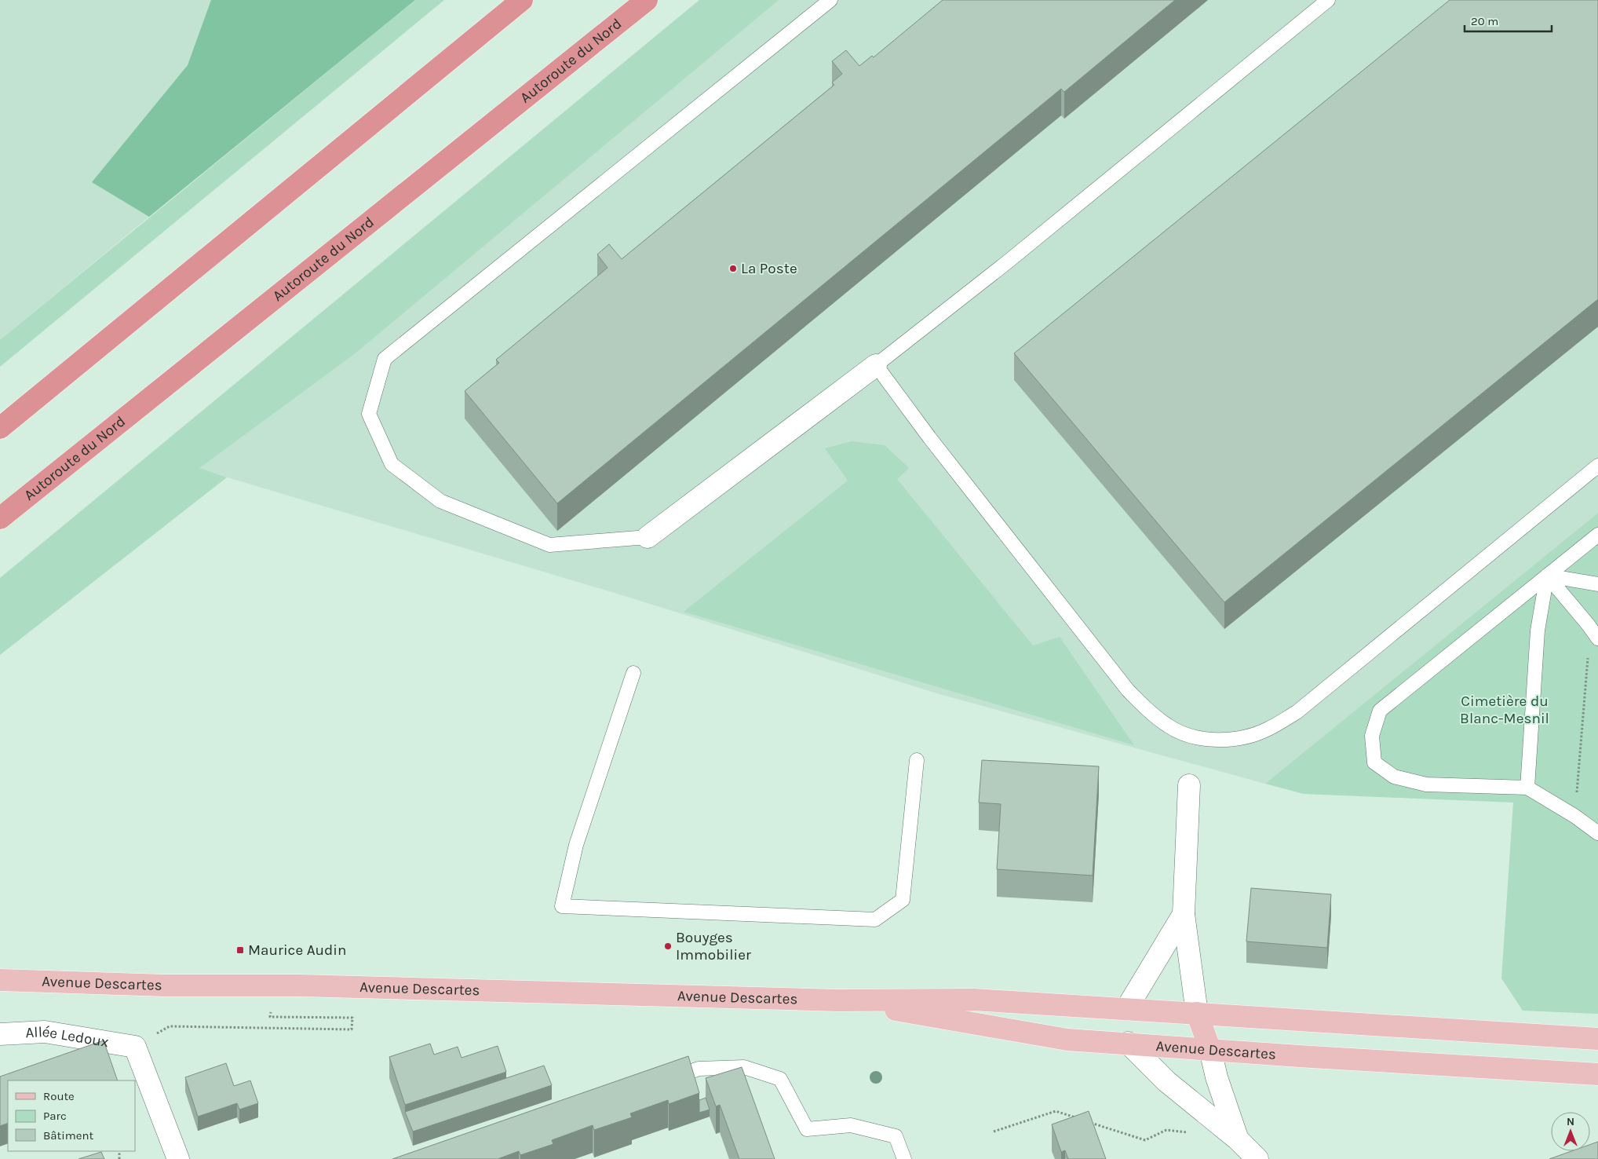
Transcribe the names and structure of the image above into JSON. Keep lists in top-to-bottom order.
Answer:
{
  "streets": {
    "highway": ["Autoroute du Nord"],
    "main road": ["Avenue Descartes"],
    "street": ["Allée Ledoux"]
  },
  "parks": ["Cimetière du Blanc-Mesnil"],
  "places": {
    "other": ["La Poste", "Bouyges Immobilier"],
    "transit": ["Maurice Audin"]
  },
  "legend": ["Route", "Parc", "Bâtiment"],
  "scale_bar": "20 m",
  "north": "top"
}
